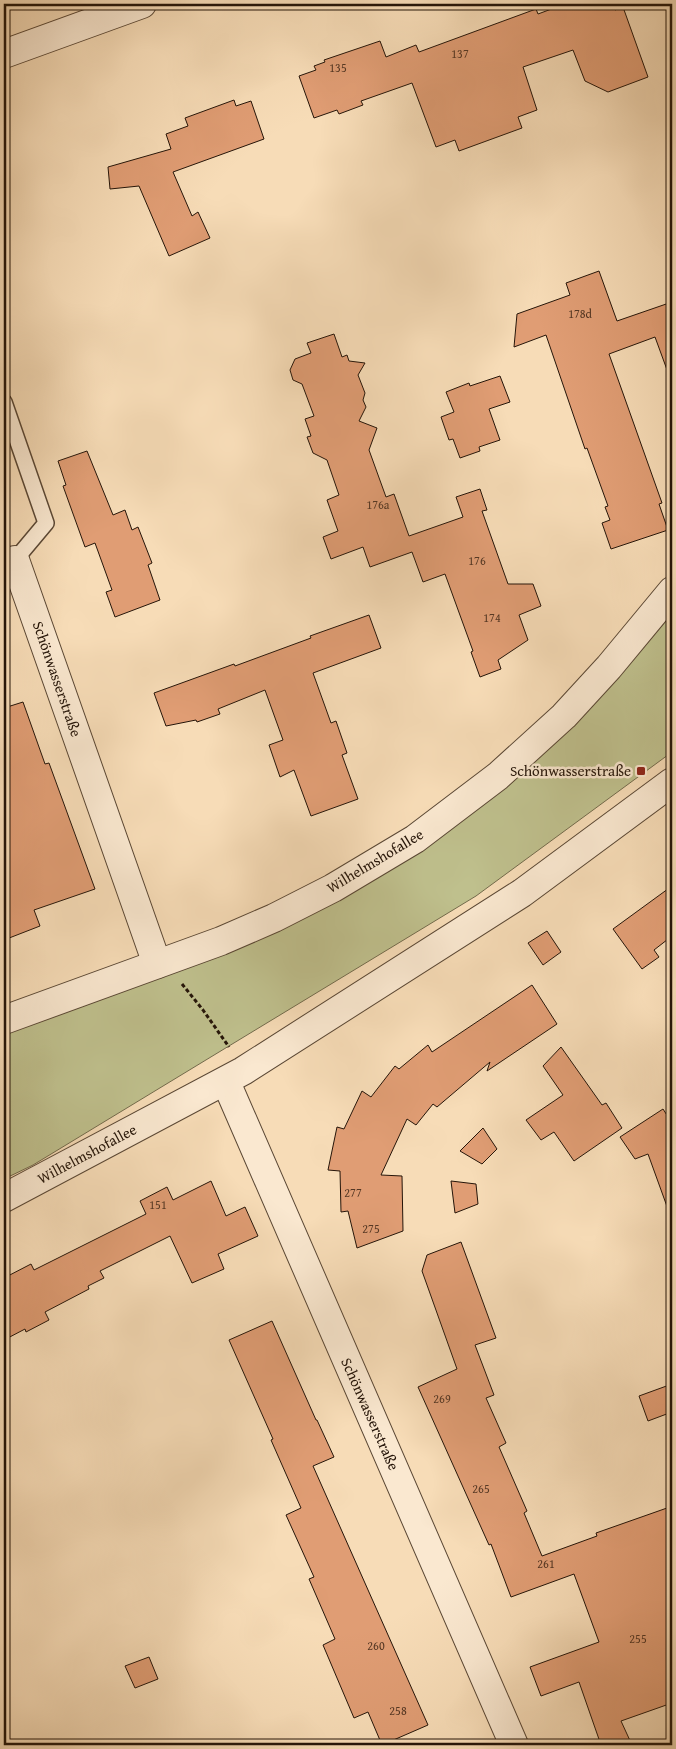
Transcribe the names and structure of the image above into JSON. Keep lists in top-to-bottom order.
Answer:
{
  "streets": {
    "street": ["Schönwasserstraße", "Wilhelmshofallee"]
  },
  "crossings": [
    ["Schönwasserstraße", "Wilhelmshofallee"]
  ],
  "places": {
    "transit": ["Schönwasserstraße"]
  },
  "house_numbers": [
    "137",
    "135",
    "178d",
    "176a",
    "176",
    "174",
    "277",
    "151",
    "275",
    "269",
    "265",
    "261",
    "255",
    "260",
    "258"
  ]
}
